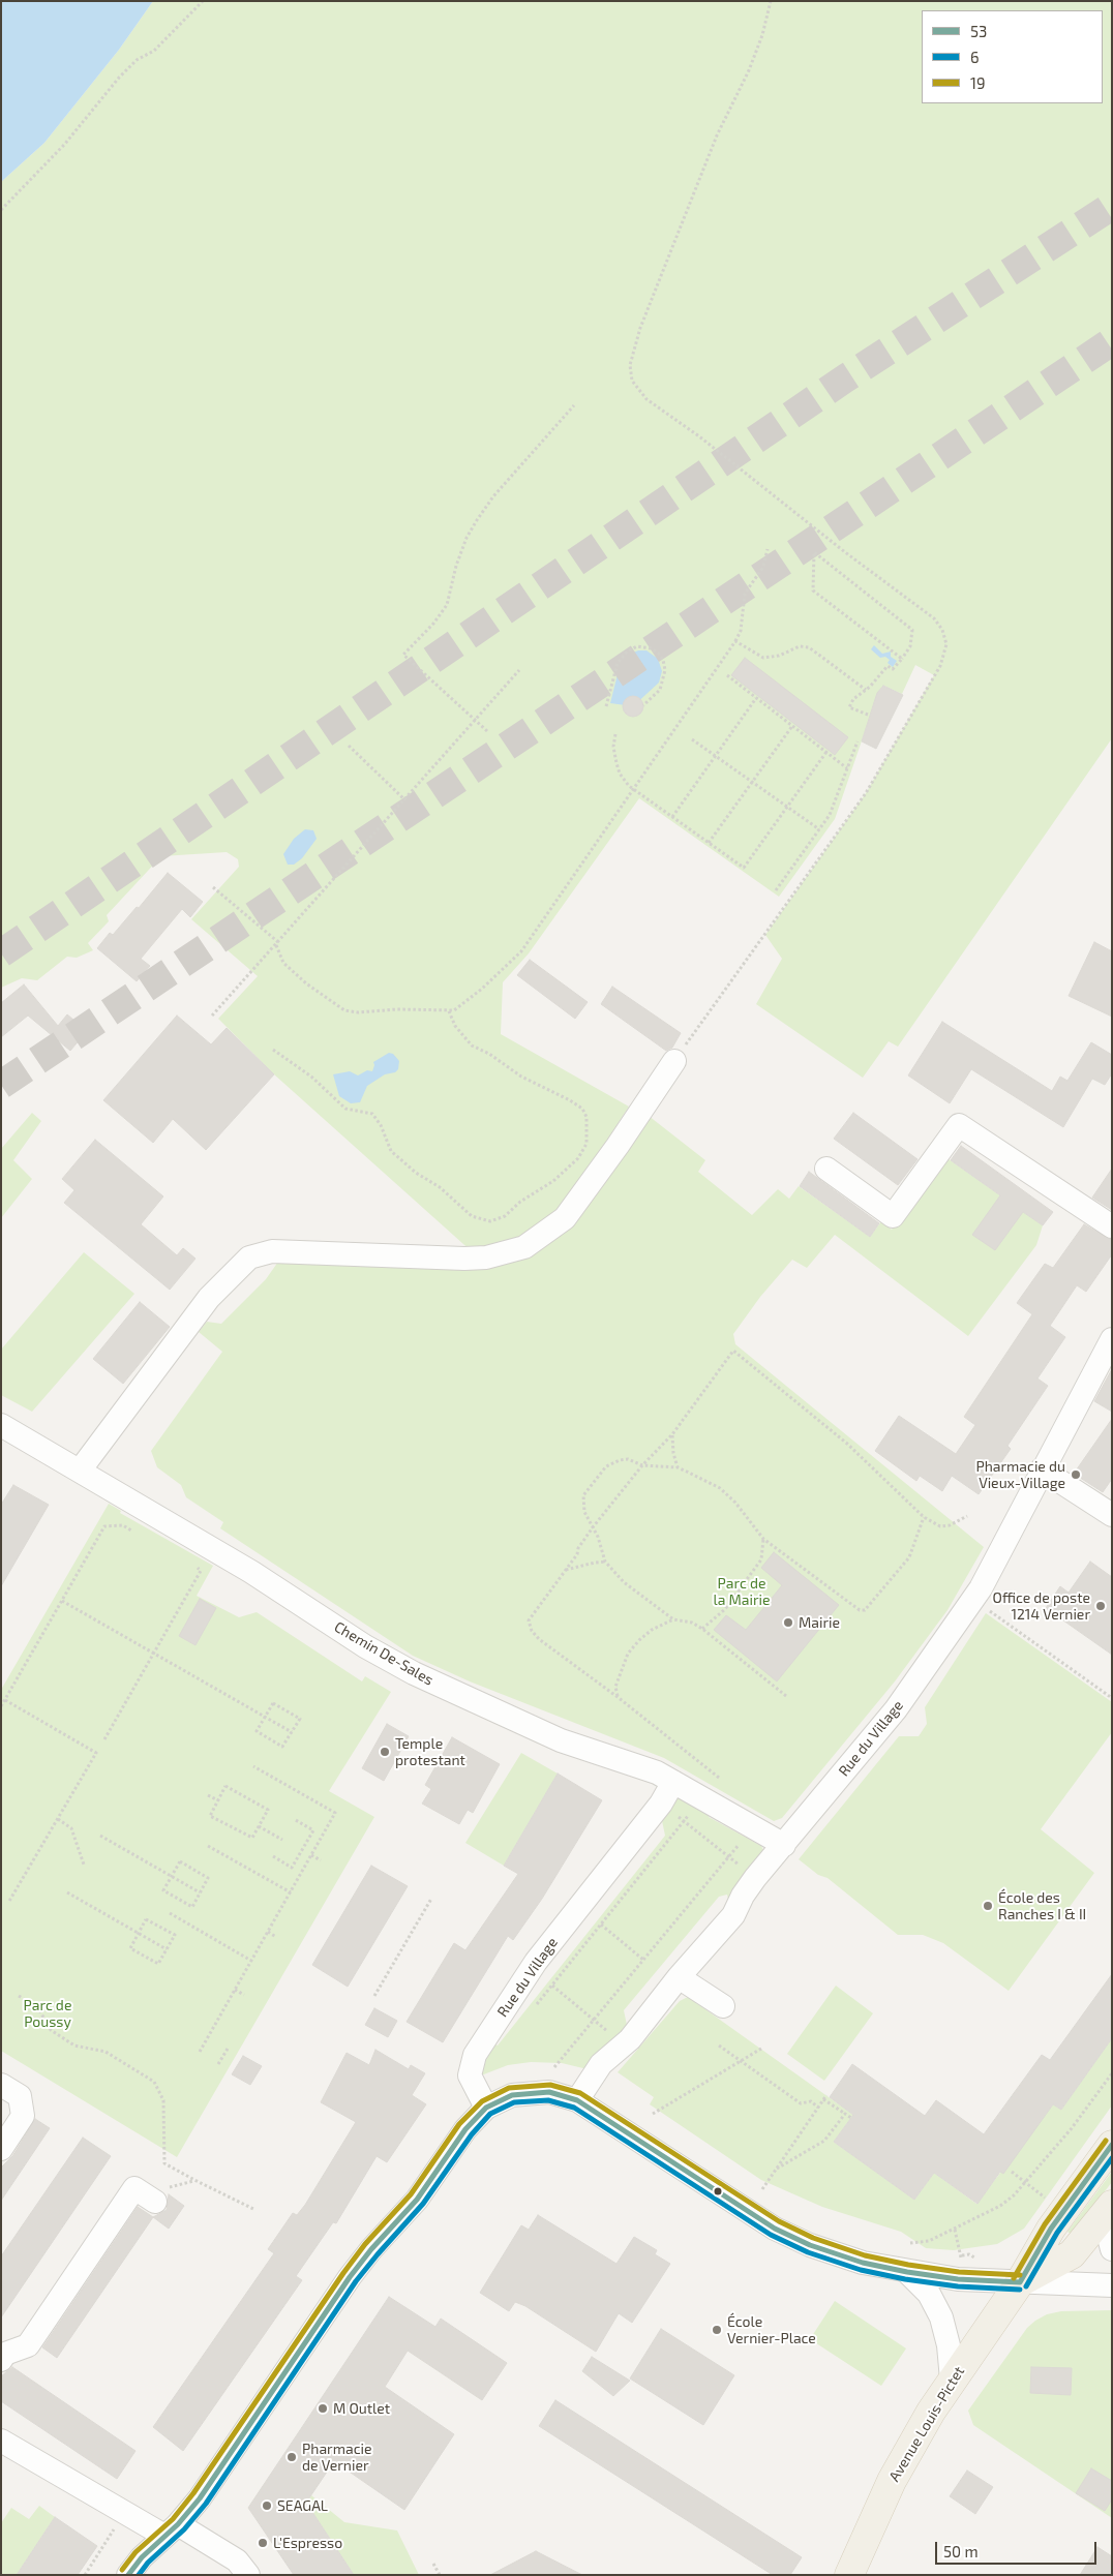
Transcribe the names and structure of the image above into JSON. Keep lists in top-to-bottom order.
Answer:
{
  "streets": {
    "main road": ["Avenue Louis-Pictet"],
    "street": ["Chemin De-Sales", "Rue du Village"]
  },
  "crossings": [
    ["Chemin De-Sales", "Rue du Village"]
  ],
  "parks": ["Parc de la Mairie", "Parc de Poussy"],
  "places": [
    "Pharmacie du Vieux-Village",
    "Office de poste 1214 Vernier",
    "Mairie",
    "Temple protestant",
    "École des Ranches I & II",
    "École Vernier-Place",
    "M Outlet",
    "Pharmacie de Vernier",
    "SEAGAL",
    "L'Espresso"
  ],
  "lines": ["transit line 19", "transit line 53", "transit line 6"],
  "legend": ["53", "6", "19"],
  "scale_bar": "50 m"
}
